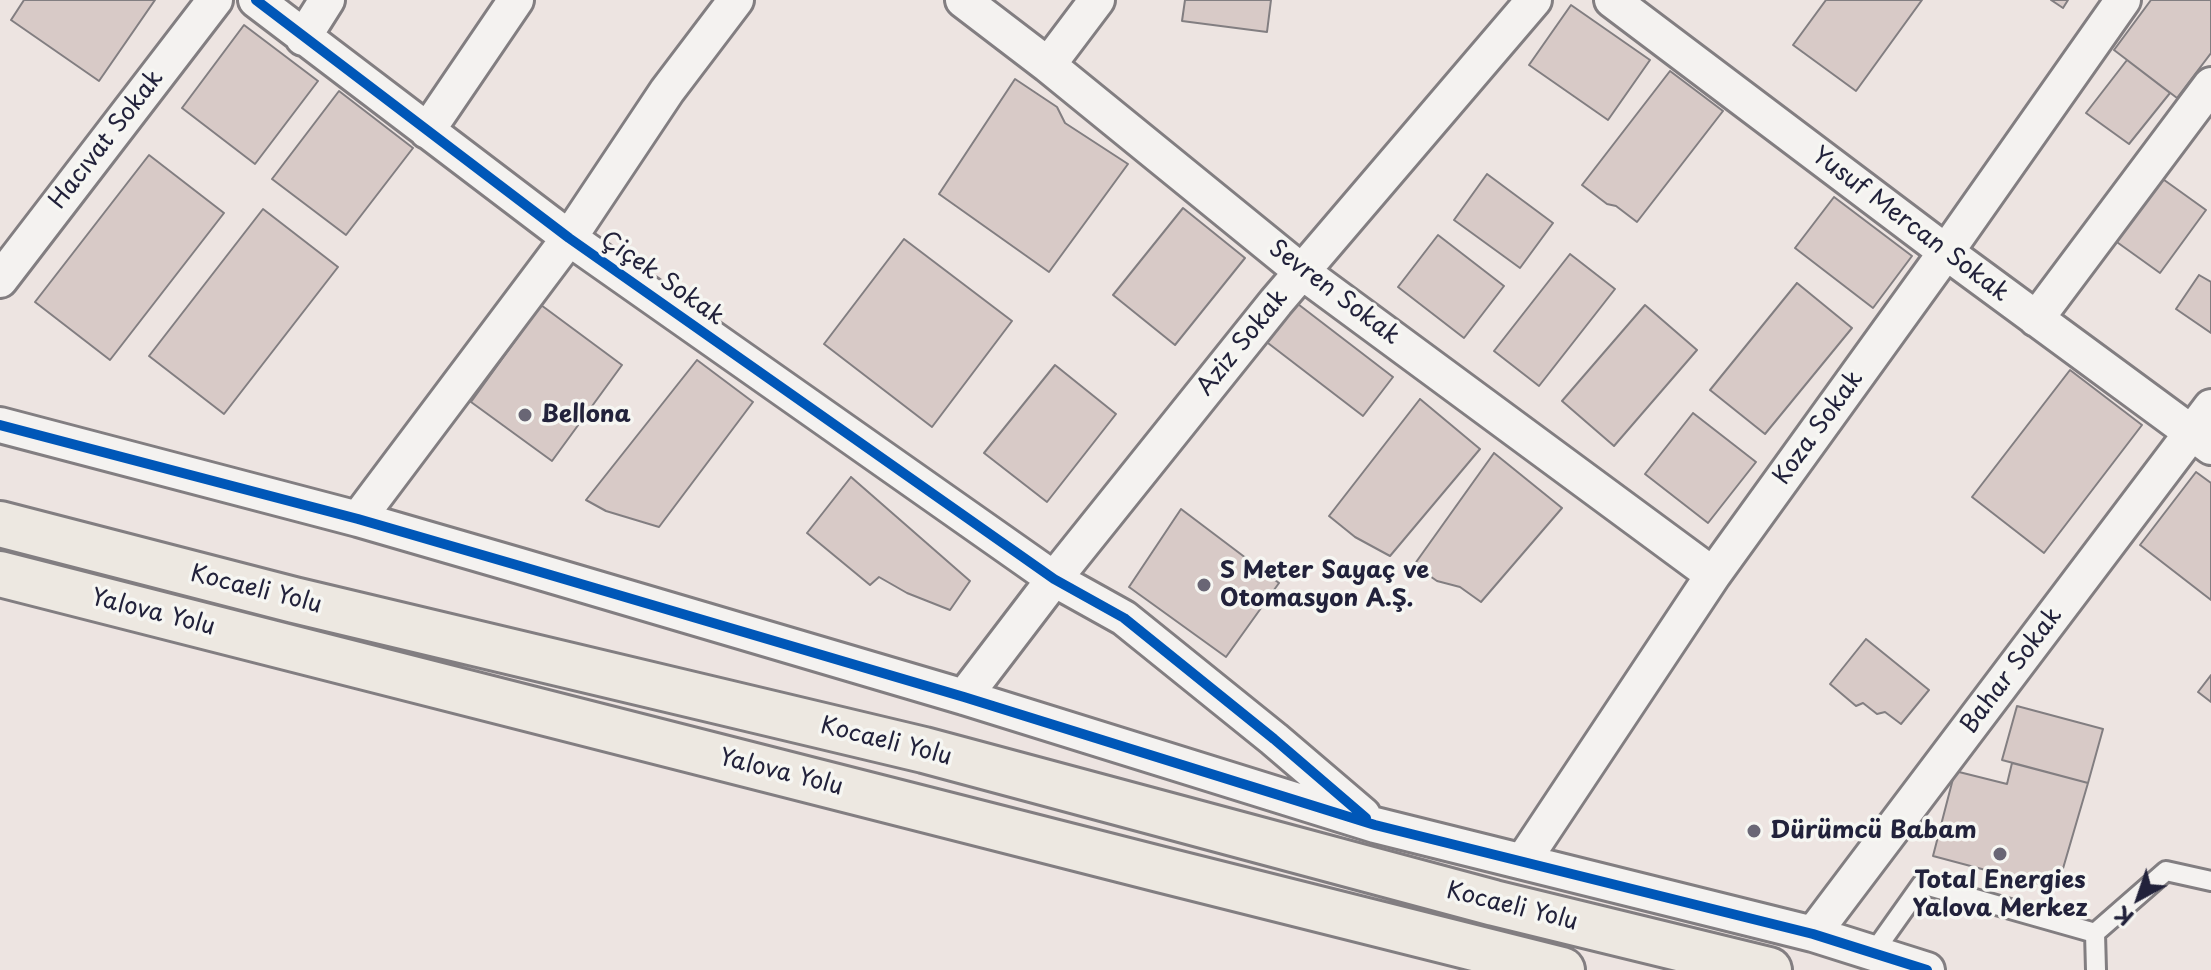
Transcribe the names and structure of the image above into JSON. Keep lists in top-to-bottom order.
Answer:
{
  "streets": {
    "highway": ["Kocaeli̇ Yolu", "Yalova Yolu"],
    "street": [
      "Hacıvat Sokak",
      "Yusuf Mercan Sokak",
      "Çiçek Sokak",
      "Sevren Sokak",
      "Aziz Sokak",
      "Koza Sokak",
      "Bahar Sokak"
    ]
  },
  "crossings": [
    ["Yusuf Mercan Sokak", "Koza Sokak"],
    ["Yusuf Mercan Sokak", "Bahar Sokak"],
    ["Çiçek Sokak", "Aziz Sokak"],
    ["Sevren Sokak", "Aziz Sokak"],
    ["Sevren Sokak", "Koza Sokak"]
  ],
  "places": [
    "Bellona",
    "S Meter Sayaç ve Otomasyon A.Ş.",
    "Dürümcü Babam",
    "Total Energies Yalova Merkez"
  ],
  "north": "bottom left"
}
